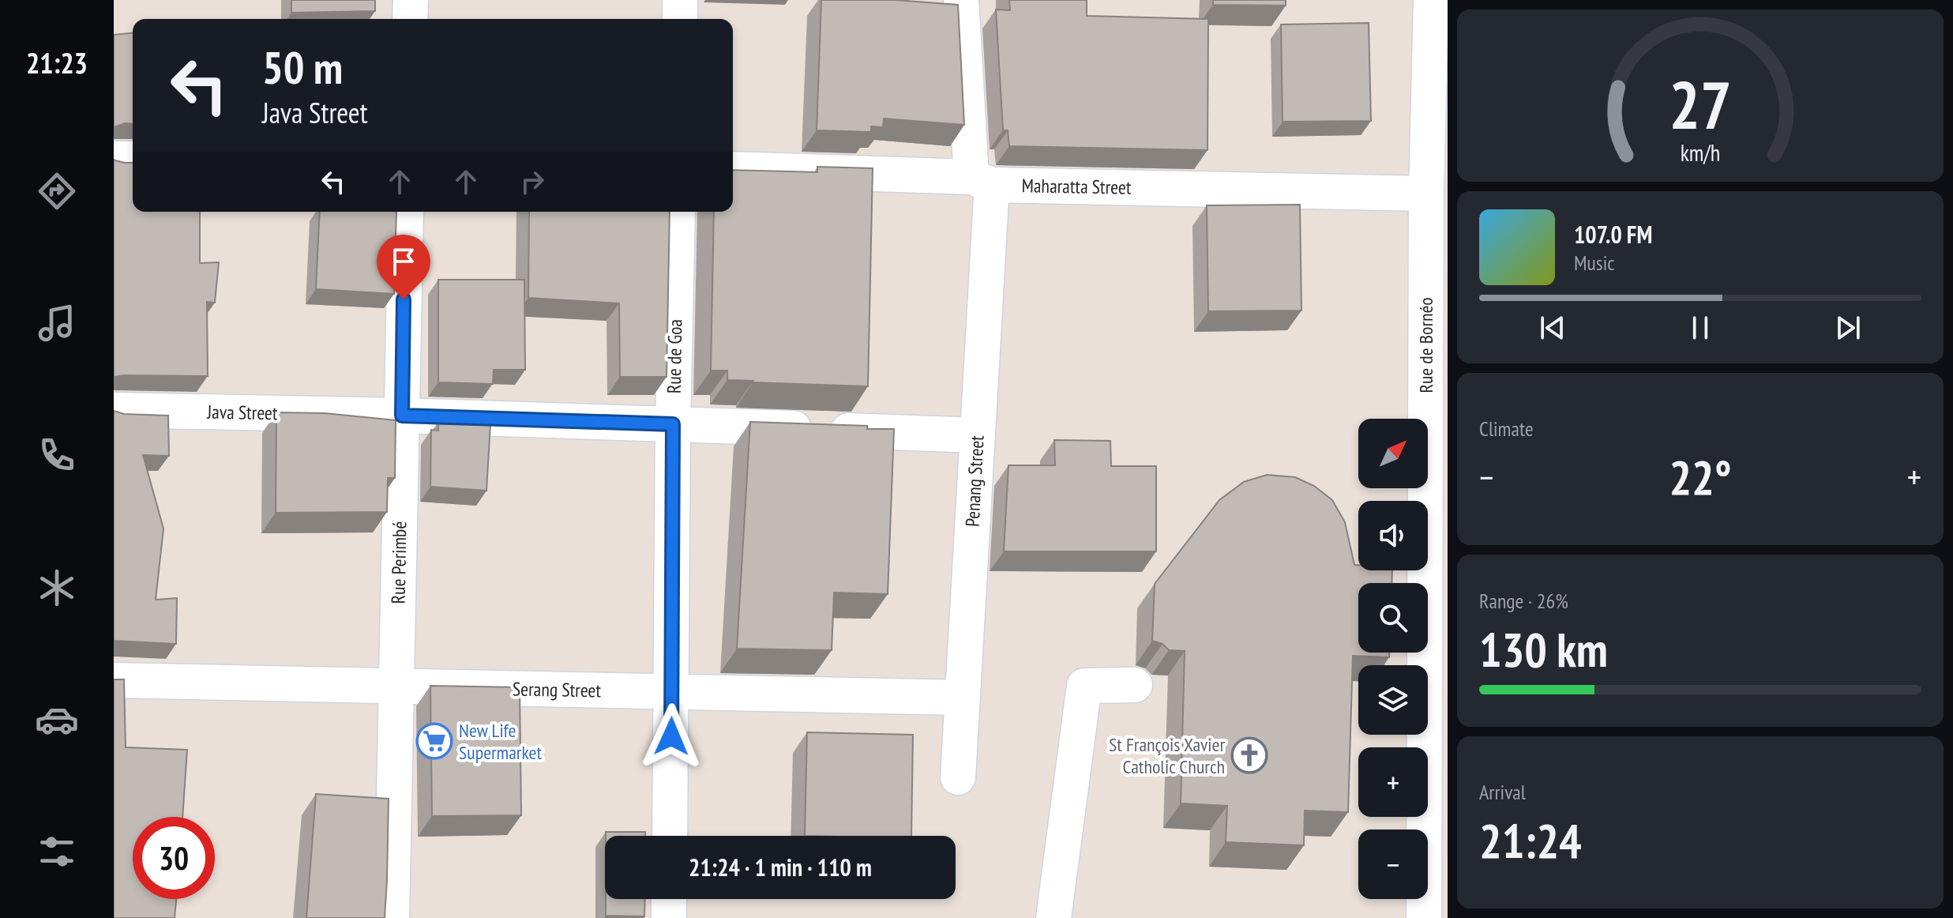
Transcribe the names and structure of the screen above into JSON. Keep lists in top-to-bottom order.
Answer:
{
  "streets": {
    "street": [
      "Maharatta Street",
      "Rue de Bornéo",
      "Rue de Goa",
      "Java Street",
      "Penang Street",
      "Rue Perimbé",
      "Serang Street"
    ]
  },
  "crossings": [
    ["Maharatta Street", "Rue de Bornéo"],
    ["Maharatta Street", "Penang Street"],
    ["Rue de Goa", "Java Street"],
    ["Rue de Goa", "Serang Street"],
    ["Java Street", "Penang Street"],
    ["Java Street", "Rue Perimbé"],
    ["Penang Street", "Serang Street"],
    ["Rue Perimbé", "Serang Street"]
  ],
  "places": {
    "supermarket": ["New Life Supermarket"],
    "church": ["St François Xavier Catholic Church"]
  },
  "north": "top right",
  "page": {
    "tabs": "21:23",
    "turn": ["50 m", "Java Street"],
    "song": ["107.0 FM", "Music"],
    "tile": [
      "Climate",
      ["Range · 26%", "130 km"],
      ["Arrival", "21:24"]
    ],
    "map_buttons": ["+", "−"],
    "heat": ["−", "22°", "+"],
    "limit": "30",
    "trip": "21:24 · 1 min · 110 m",
    "gauge": ["27", "km/h"]
  }
}
